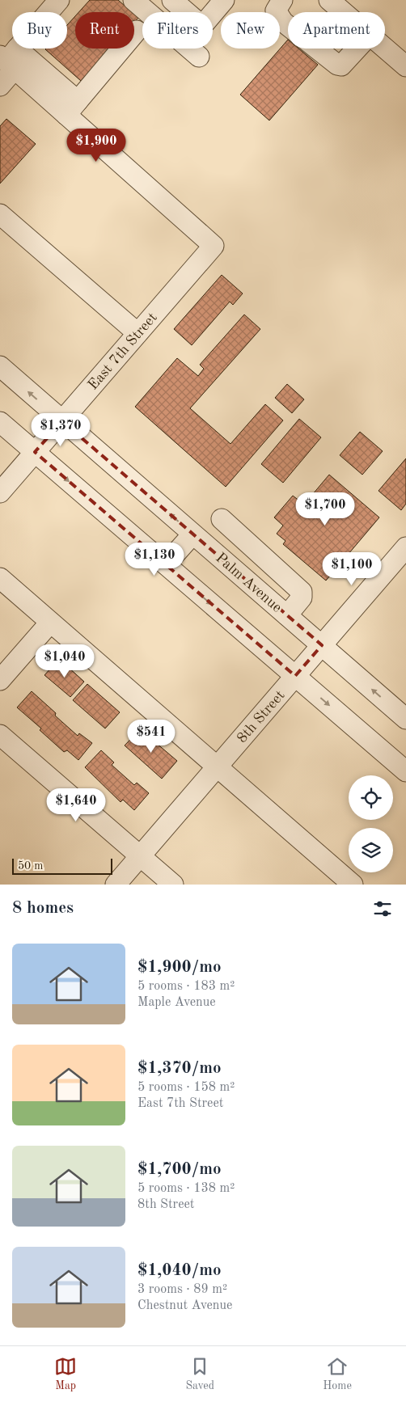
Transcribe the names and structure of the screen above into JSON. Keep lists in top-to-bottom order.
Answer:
{
  "streets": {
    "street": ["East 7th Street", "Palm Avenue", "8th Street"]
  },
  "crossings": [
    ["East 7th Street", "Palm Avenue"],
    ["Palm Avenue", "8th Street"]
  ],
  "scale_bar": "50 m",
  "page": {
    "chip": [
      "Buy",
      "Rent",
      "Filters",
      "New",
      "Apartment"
    ],
    "price": [
      "$1,900",
      "$1,370",
      "$1,700",
      "$1,130",
      "$1,100",
      "$1,040",
      "$541",
      "$1,640"
    ],
    "scale": "50 m",
    "heading": "8 homes",
    "list": [
      {
        "name": "$1,900/mo",
        "note": "5 rooms · 183 m² · Maple Avenue"
      },
      {
        "name": "$1,370/mo",
        "note": "5 rooms · 158 m² · East 7th Street"
      },
      {
        "name": "$1,700/mo",
        "note": "5 rooms · 138 m² · 8th Street"
      },
      {
        "name": "$1,040/mo",
        "note": "3 rooms · 89 m² · Chestnut Avenue"
      }
    ],
    "tabs": ["Map", "Saved", "Home"]
  }
}
